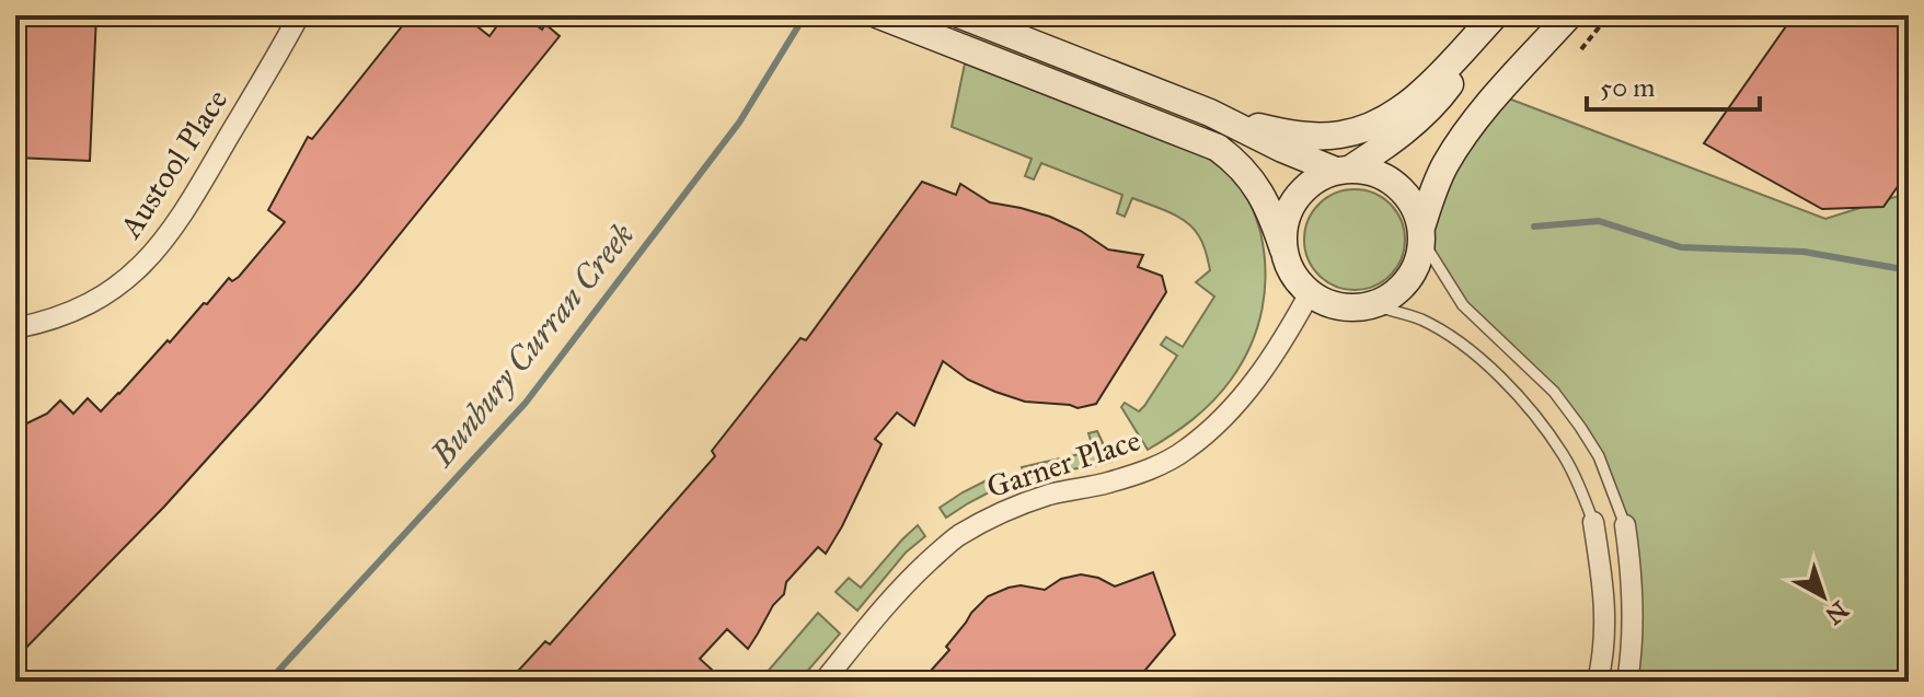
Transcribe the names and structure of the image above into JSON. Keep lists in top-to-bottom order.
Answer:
{
  "streets": {
    "street": ["Austool Place", "Garner Place"]
  },
  "water": ["Bunbury Curran Creek"],
  "scale_bar": "50 m",
  "north": "bottom right"
}
